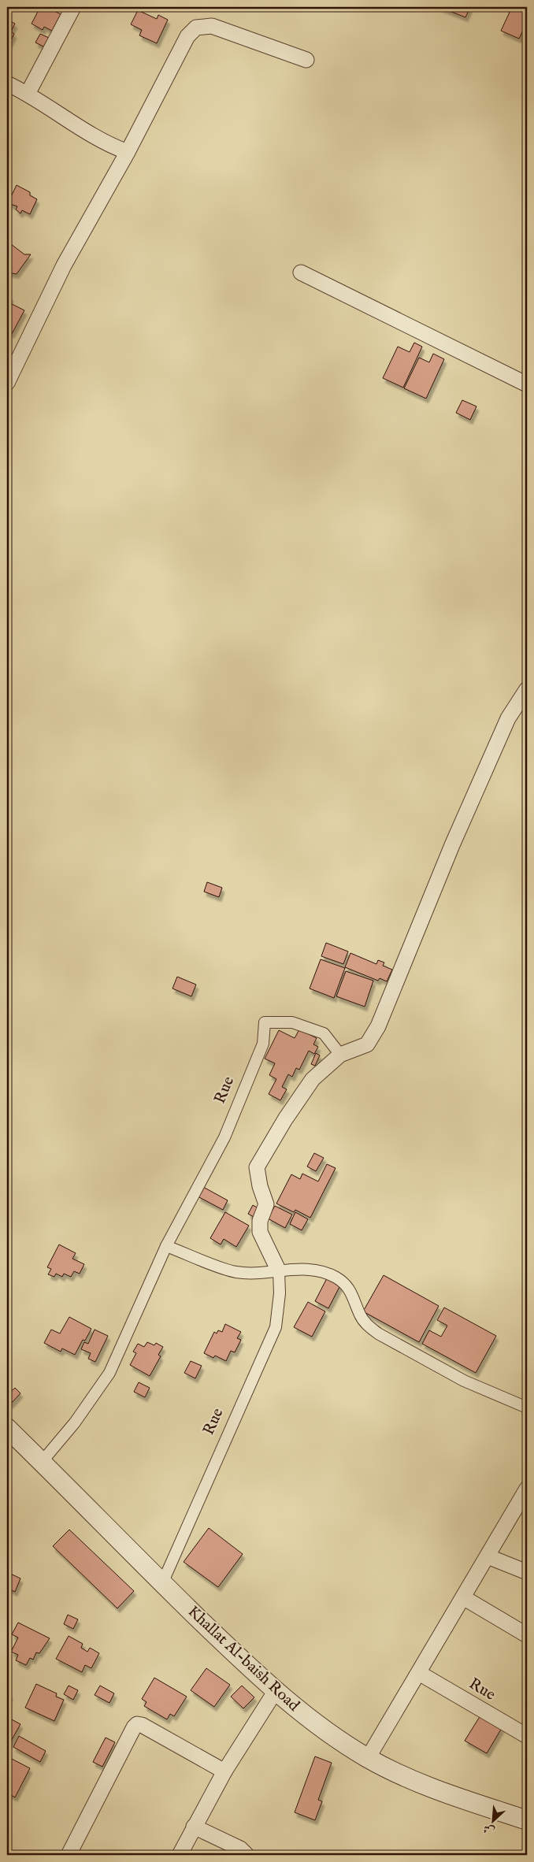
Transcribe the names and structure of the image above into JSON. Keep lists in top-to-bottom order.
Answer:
{
  "streets": {
    "street": ["Rue", "Khallat Al-baish Road"]
  },
  "crossings": [
    ["Rue", "Khallat Al-baish Road"]
  ],
  "north": "bottom left"
}
